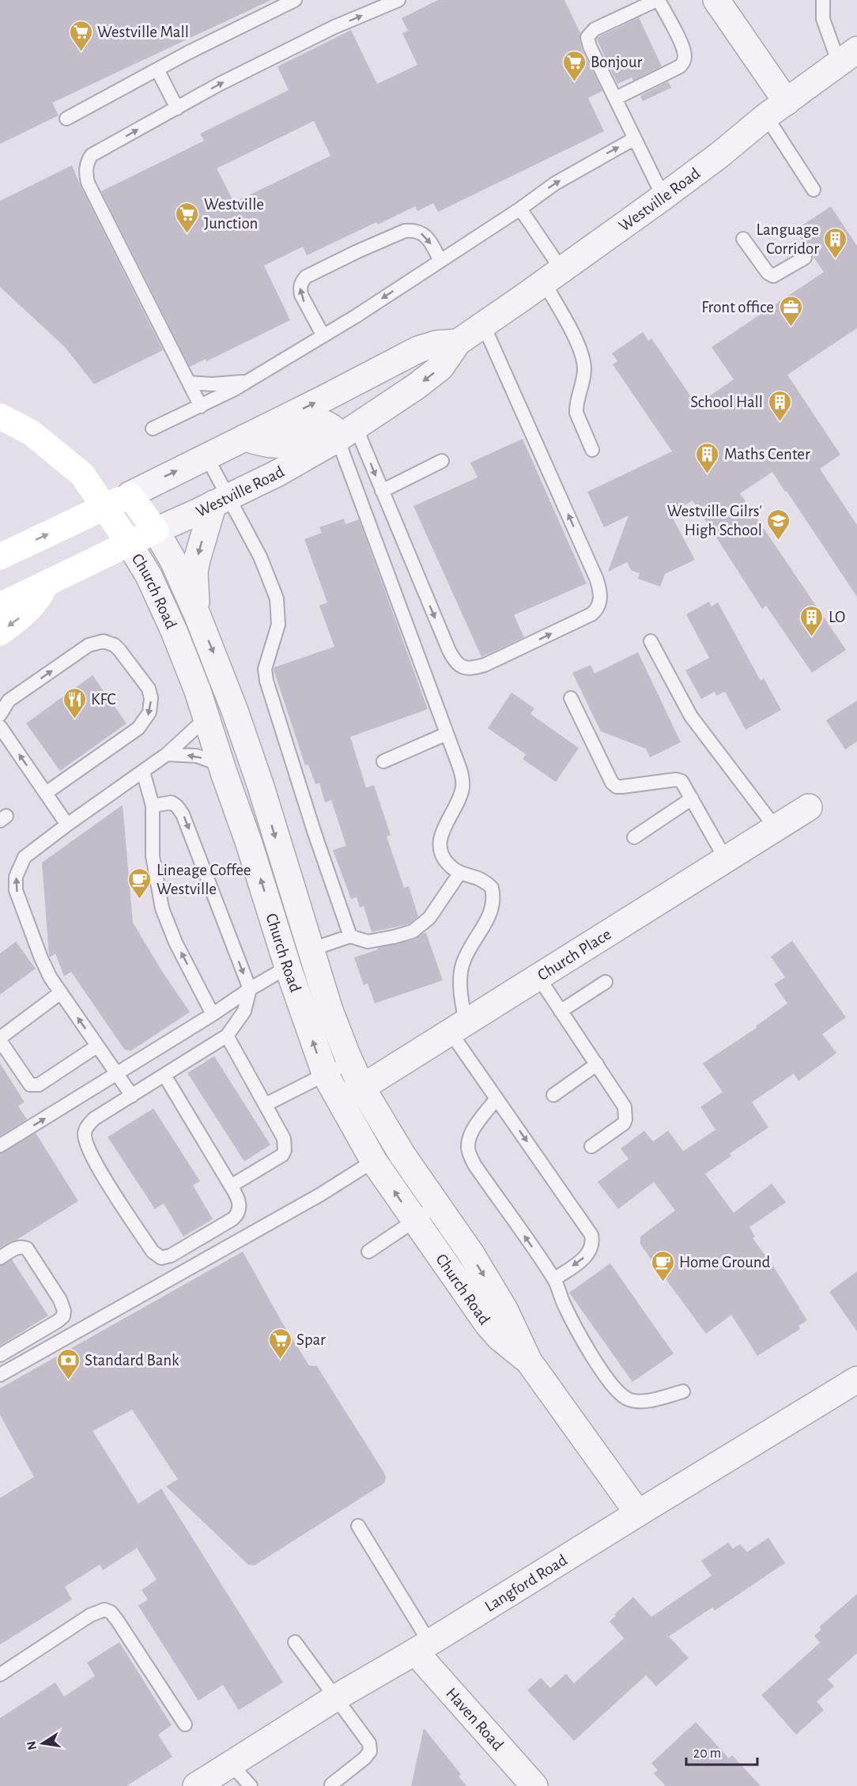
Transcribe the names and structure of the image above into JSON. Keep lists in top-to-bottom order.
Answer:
{
  "streets": {
    "main road": ["Westville Road", "Church Road"],
    "street": ["Church Place", "Langford Road", "Haven Road"]
  },
  "crossings": [
    ["Westville Road", "Church Road"],
    ["Church Road", "Church Place"],
    ["Church Road", "Langford Road"],
    ["Langford Road", "Haven Road"]
  ],
  "places": {
    "supermarket": [
      "Westville Mall",
      "Bonjour",
      "Westville Junction",
      "Spar"
    ],
    "building": [
      "Language Corridor",
      "School Hall",
      "Maths Center",
      "LO"
    ],
    "office": ["Front office"],
    "school or university": ["Westville Gilrs' High School"],
    "restaurant": ["KFC"],
    "cafe": ["Lineage Coffee Westville", "Home Ground"],
    "bank": ["Standard Bank"]
  },
  "scale_bar": "20 m",
  "north": "left"
}
